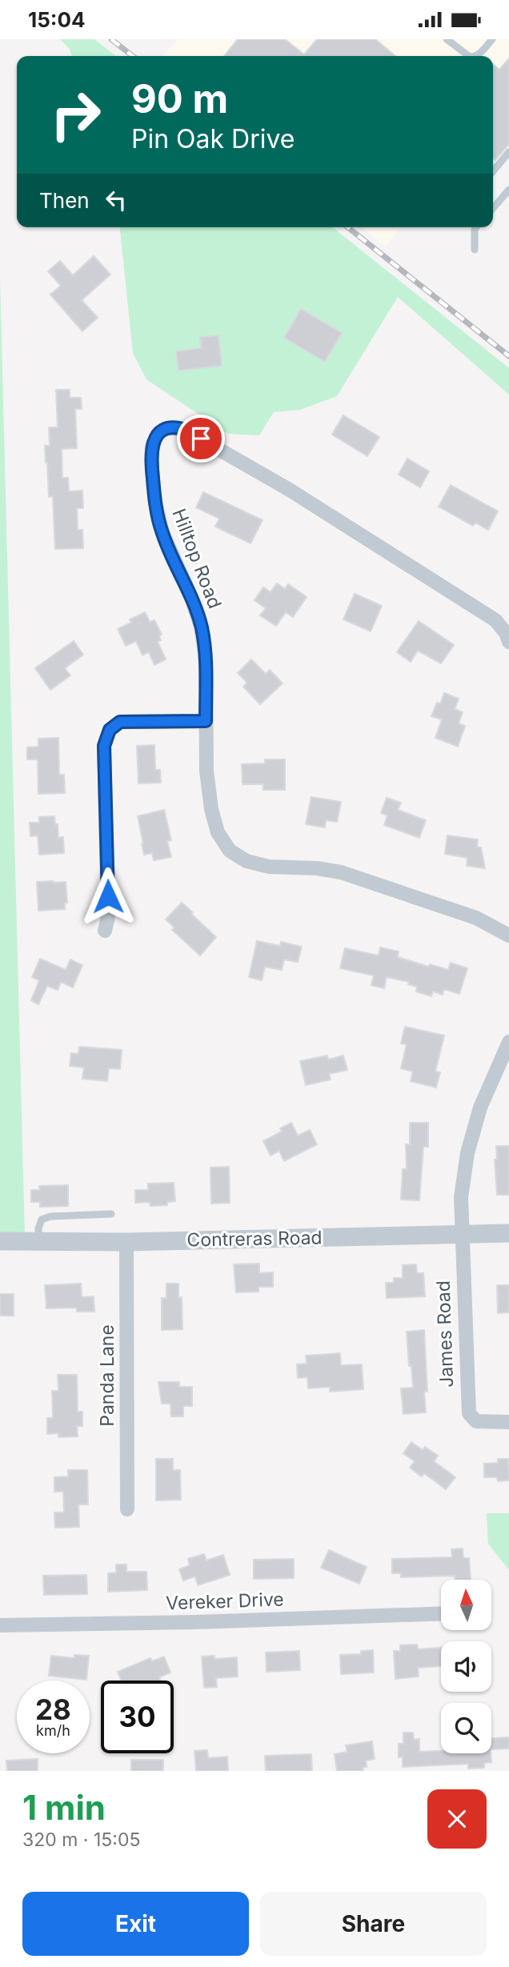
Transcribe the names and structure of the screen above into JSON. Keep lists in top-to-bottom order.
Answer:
{
  "streets": {
    "street": [
      "Hilltop Road",
      "Contreras Road",
      "James Road",
      "Panda Lane",
      "Vereker Drive"
    ]
  },
  "crossings": [
    ["Contreras Road", "James Road"],
    ["Contreras Road", "Panda Lane"]
  ],
  "north": "top",
  "page": {
    "status": "15:04",
    "turn": ["90 m", "Pin Oak Drive"],
    "then": "Then",
    "speed": "28 km/h",
    "limit": "30",
    "heading": ["1 min", "320 m · 15:05"],
    "buttons": ["Exit", "Share"]
  }
}
